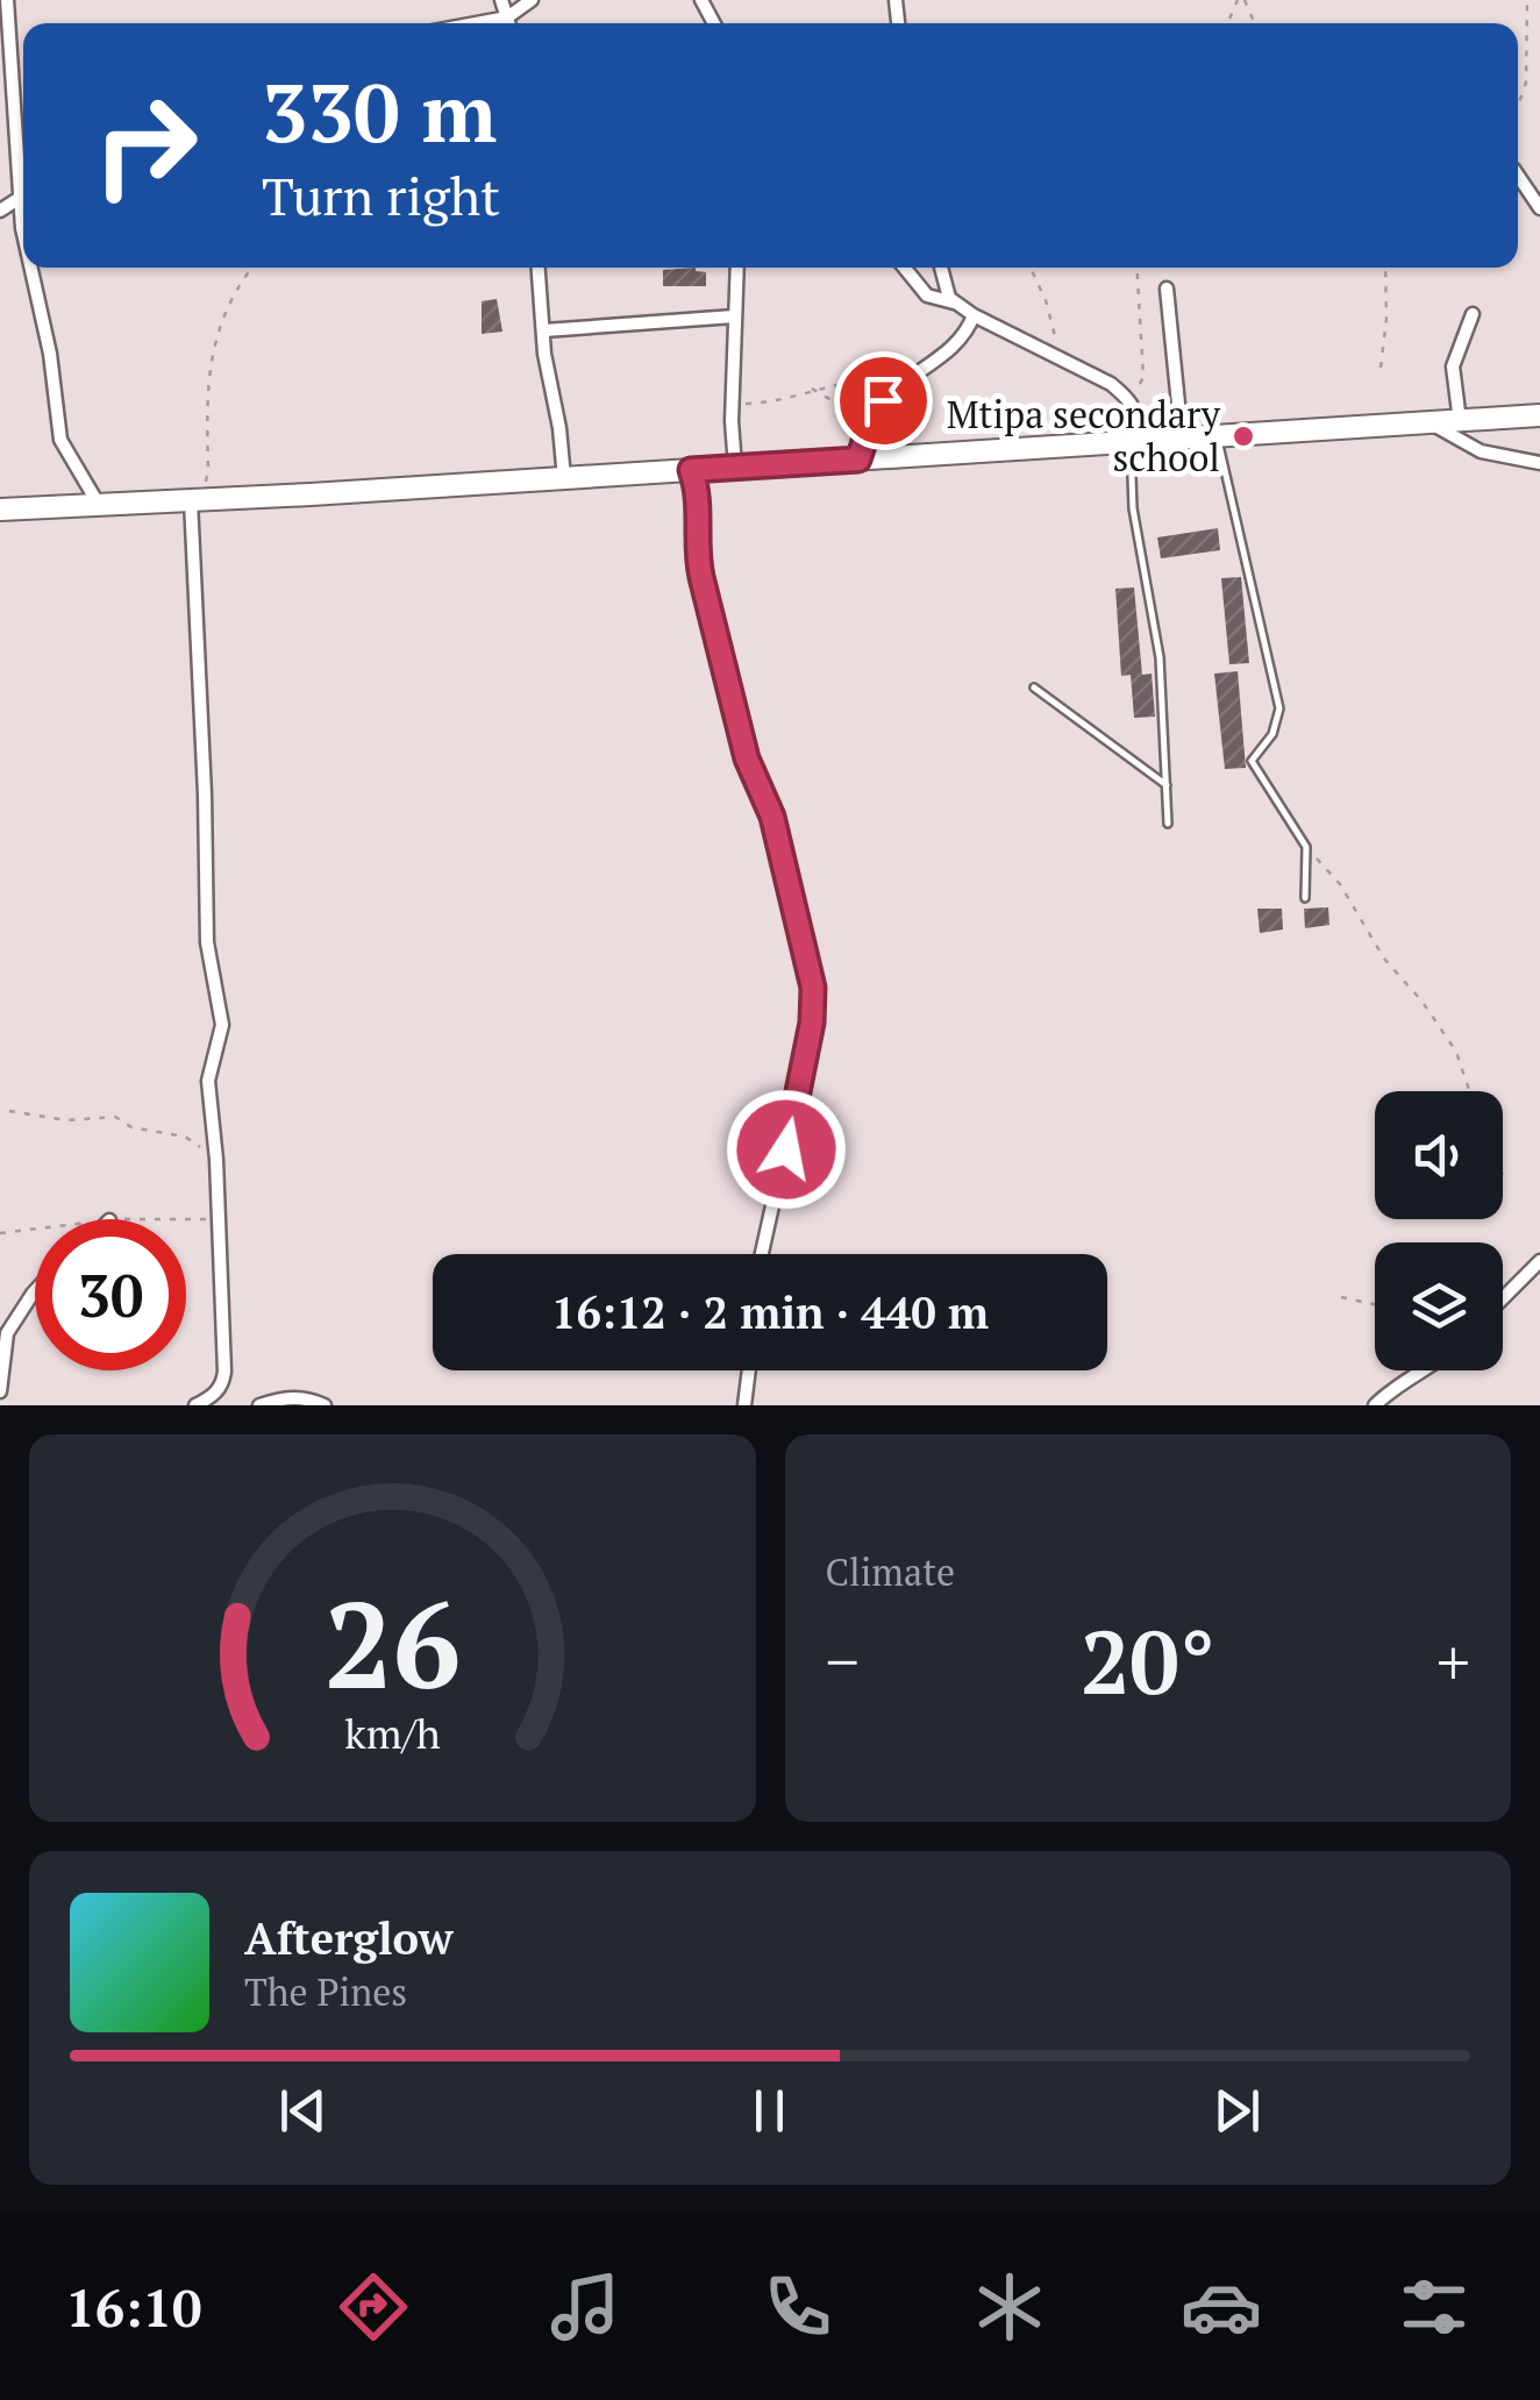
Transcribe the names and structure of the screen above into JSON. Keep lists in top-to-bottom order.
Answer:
{
  "places": ["Mtipa secondary school"],
  "page": {
    "turn": ["330 m", "Turn right"],
    "limit": "30",
    "trip": "16:12 · 2 min · 440 m",
    "tile": "Climate",
    "heat": ["−", "20°", "+"],
    "song": ["Afterglow", "The Pines"],
    "tabs": "16:10",
    "gauge": ["26", "km/h"]
  }
}
